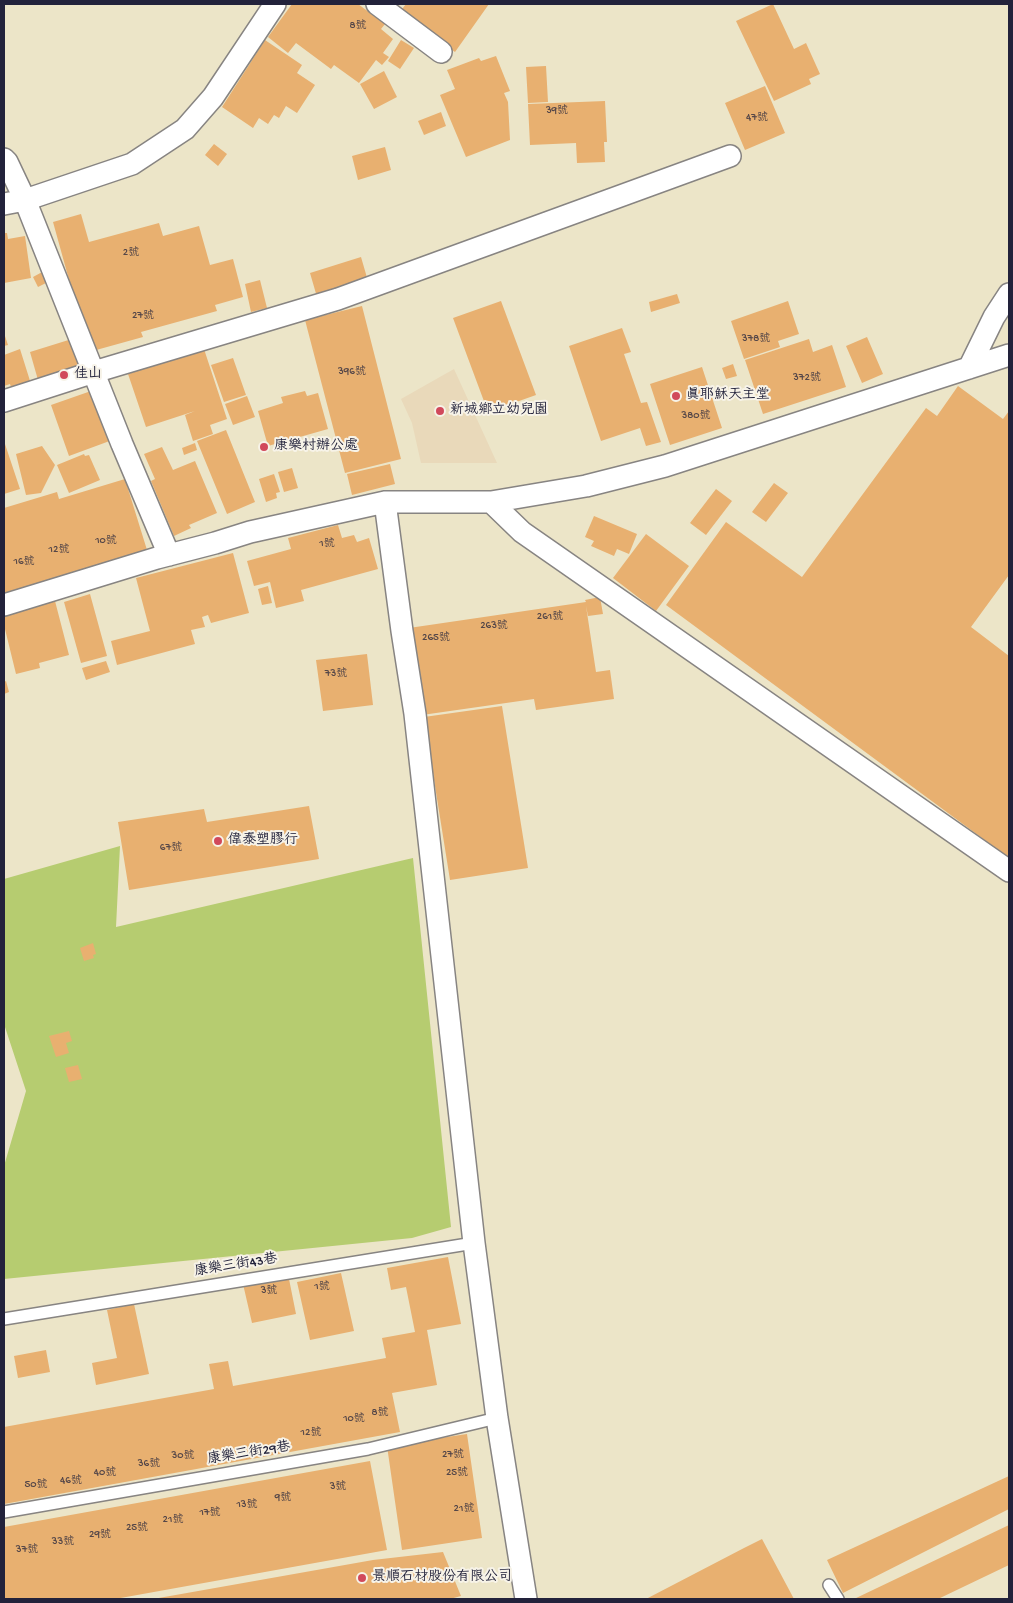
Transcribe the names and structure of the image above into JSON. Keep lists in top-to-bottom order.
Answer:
{
  "streets": {
    "lane": ["康樂三街43巷", "康樂三街29巷"]
  },
  "places": [
    "佳山",
    "真耶穌天主堂",
    "新城鄉立幼兒園",
    "康樂村辦公處",
    "偉泰塑膠行",
    "景順石材股份有限公司"
  ],
  "house_numbers": [
    "8號",
    "39號",
    "47號",
    "2號",
    "27號",
    "378號",
    "396號",
    "372號",
    "380號",
    "10號",
    "1號",
    "12號",
    "16號",
    "261號",
    "263號",
    "265號",
    "73號",
    "67號",
    "1號",
    "3號",
    "8號",
    "10號",
    "12號",
    "27號",
    "30號",
    "36號",
    "40號",
    "25號",
    "46號",
    "50號",
    "3號",
    "9號",
    "13號",
    "21號",
    "17號",
    "21號",
    "25號",
    "29號",
    "33號",
    "37號"
  ]
}
